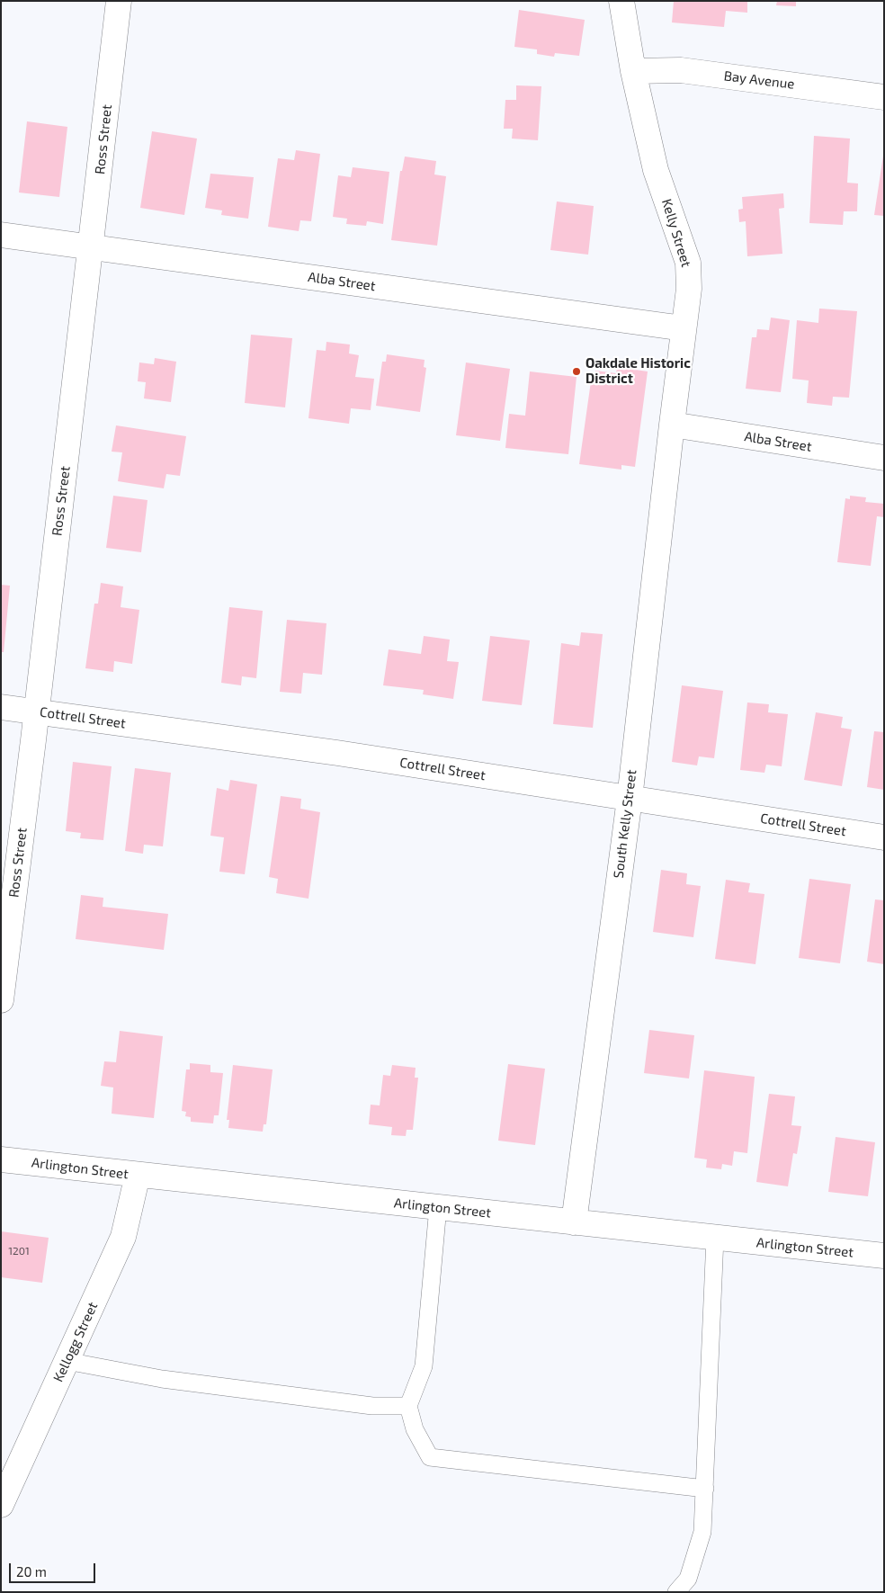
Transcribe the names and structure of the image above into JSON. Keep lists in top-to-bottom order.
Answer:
{
  "streets": {
    "street": [
      "Bay Avenue",
      "Ross Street",
      "Kelly Street",
      "Alba Street",
      "Cottrell Street",
      "South Kelly Street",
      "Arlington Street",
      "Kellogg Street"
    ]
  },
  "crossings": [
    ["Bay Avenue", "Kelly Street"],
    ["Ross Street", "Alba Street"],
    ["Ross Street", "Cottrell Street"],
    ["Kelly Street", "Alba Street"],
    ["Kelly Street", "South Kelly Street"],
    ["Alba Street", "South Kelly Street"],
    ["Cottrell Street", "South Kelly Street"],
    ["South Kelly Street", "Arlington Street"],
    ["Arlington Street", "Kellogg Street"]
  ],
  "places": ["Oakdale Historic District"],
  "house_numbers": ["1201"],
  "scale_bar": "20 m"
}
